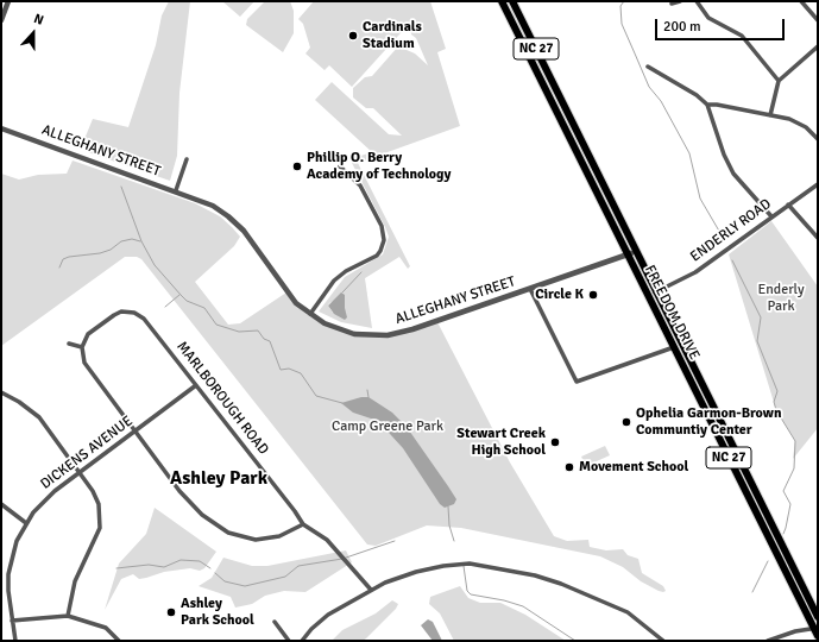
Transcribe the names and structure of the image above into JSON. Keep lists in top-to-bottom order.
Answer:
{
  "streets": {
    "main road": ["NC 27", "FREEDOM DRIVE"],
    "street": [
      "ALLEGHANY STREET",
      "ENDERLY ROAD",
      "MARLBOROUGH ROAD",
      "DICKENS AVENUE"
    ]
  },
  "crossings": [
    ["ALLEGHANY STREET", "FREEDOM DRIVE"],
    ["ENDERLY ROAD", "FREEDOM DRIVE"],
    ["MARLBOROUGH ROAD", "DICKENS AVENUE"]
  ],
  "districts": ["Ashley Park"],
  "parks": ["Enderly Park", "Camp Greene Park"],
  "places": [
    "Cardinals Stadium",
    "Phillip O. Berry Academy of Technology",
    "Circle K",
    "Ophelia Garmon-Brown Communtiy Center",
    "Stewart Creek High School",
    "Movement School",
    "Ashley Park School"
  ],
  "scale_bar": "200 m",
  "north": "top"
}
